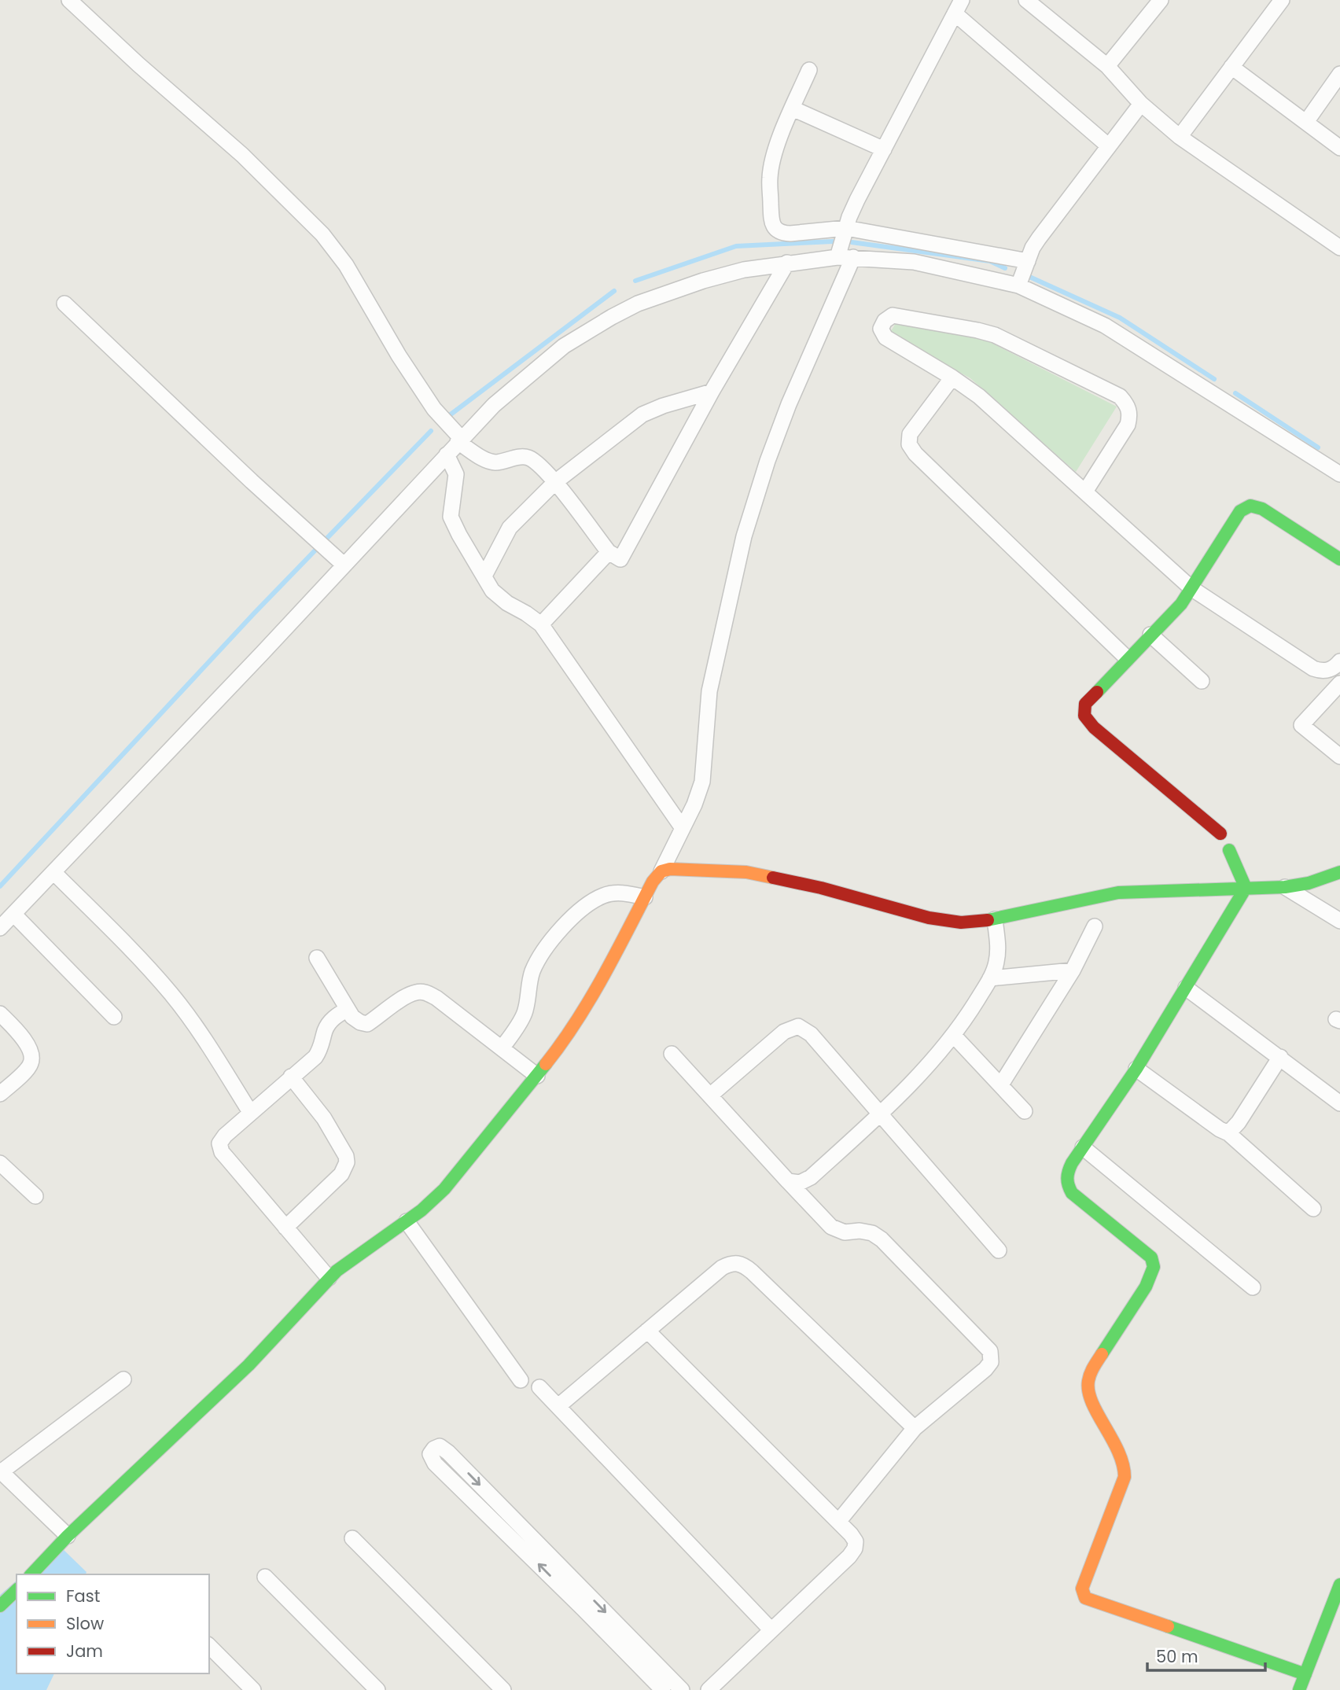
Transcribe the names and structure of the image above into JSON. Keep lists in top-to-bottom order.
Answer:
{
  "legend": ["Fast", "Slow", "Jam"],
  "scale_bar": "50 m"
}
